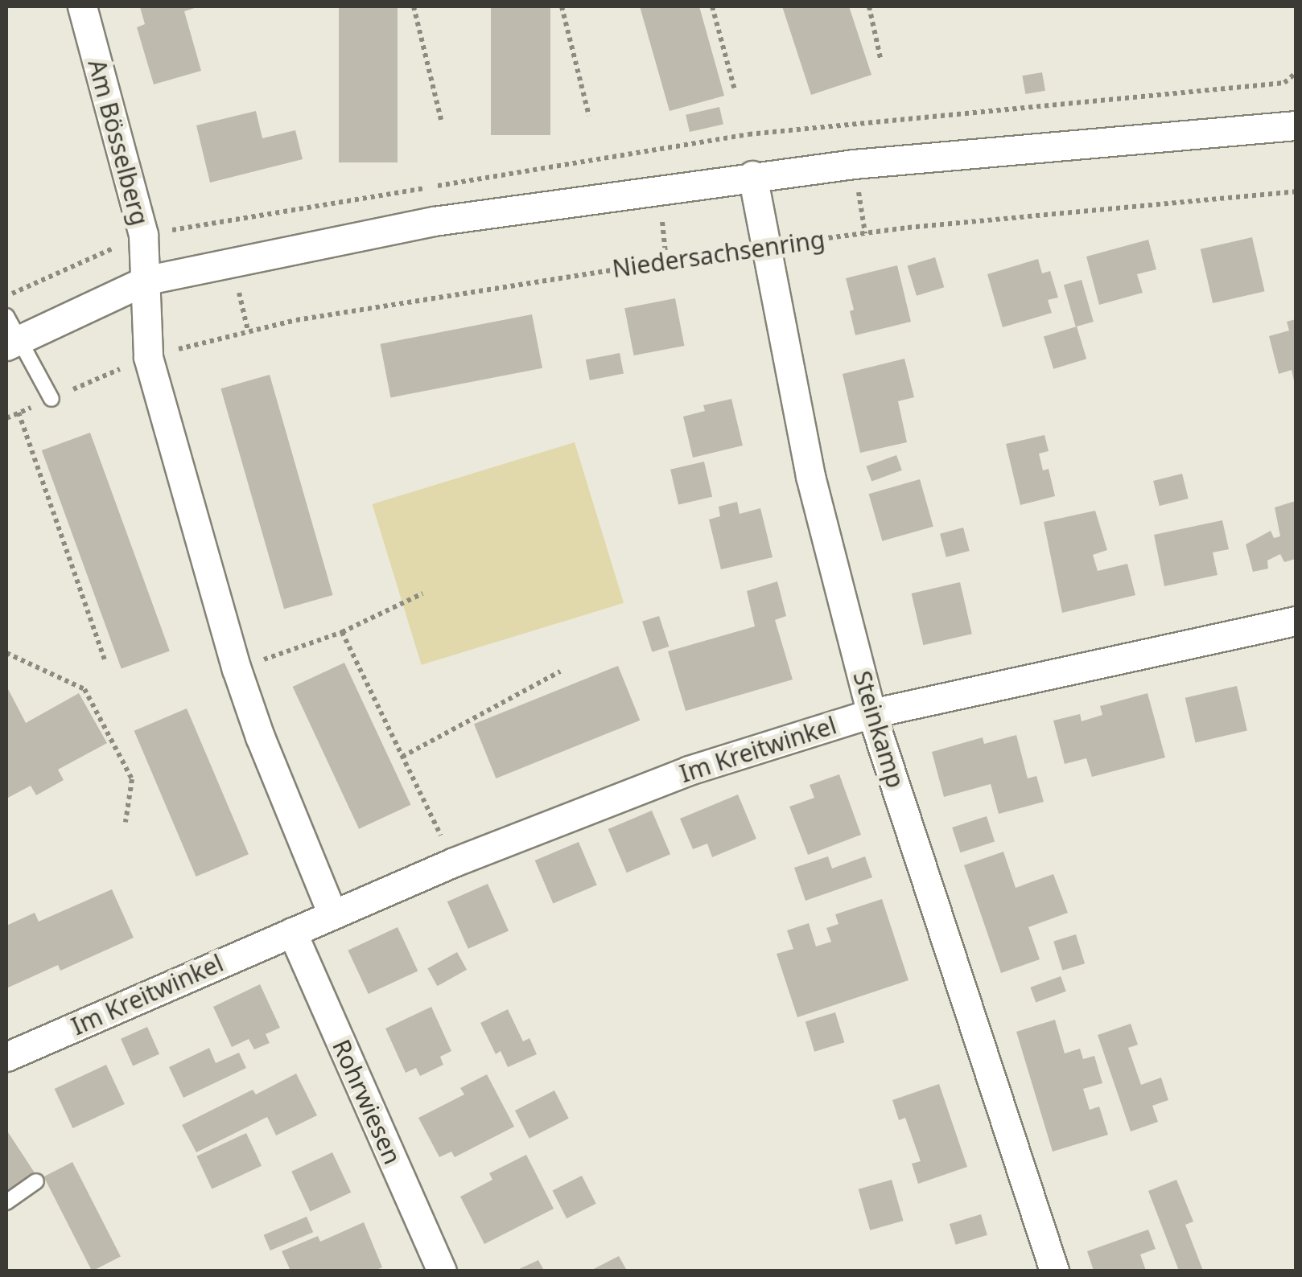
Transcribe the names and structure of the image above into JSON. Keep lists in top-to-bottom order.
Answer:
{
  "streets": {
    "street": [
      "Am Bösselberg",
      "Steinkamp",
      "Im Kreitwinkel",
      "Rohrwiesen"
    ],
    "path": ["Niedersachsenring"]
  },
  "crossings": [
    ["Niedersachsenring", "Steinkamp"],
    ["Steinkamp", "Im Kreitwinkel"],
    ["Im Kreitwinkel", "Rohrwiesen"]
  ]
}
